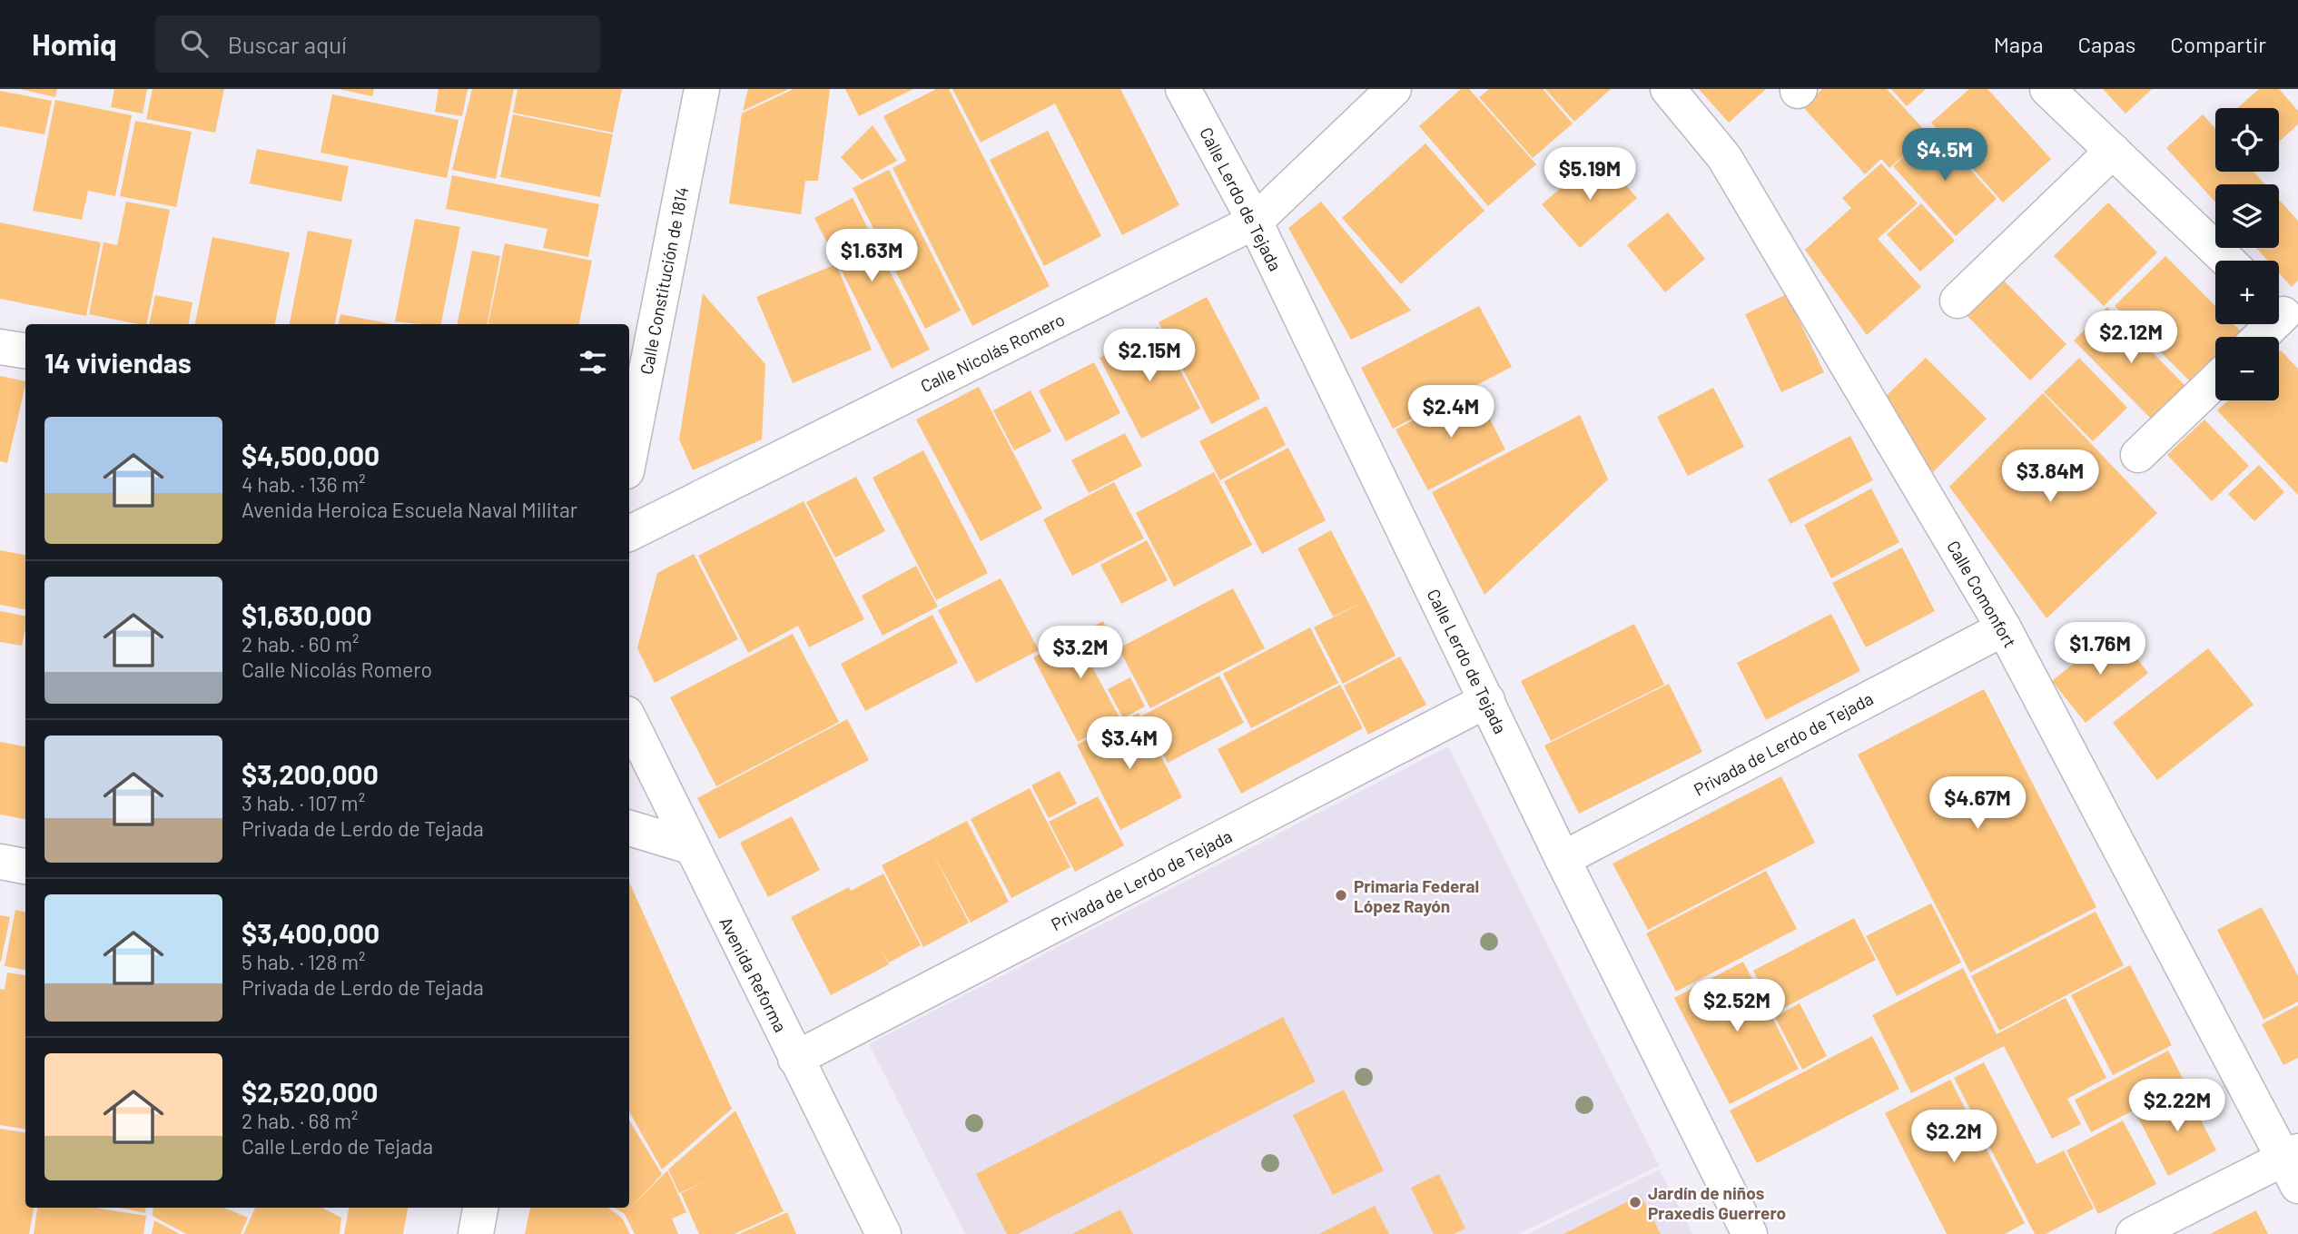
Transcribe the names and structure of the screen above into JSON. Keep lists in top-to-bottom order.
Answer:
{
  "streets": {
    "street": [
      "Calle Lerdo de Tejada",
      "Calle Constitución de 1814",
      "Calle Nicolás Romero",
      "Calle Comonfort",
      "Privada de Lerdo de Tejada",
      "Avenida Reforma"
    ]
  },
  "crossings": [
    ["Calle Lerdo de Tejada", "Calle Nicolás Romero"],
    ["Calle Lerdo de Tejada", "Privada de Lerdo de Tejada"],
    ["Calle Comonfort", "Privada de Lerdo de Tejada"],
    ["Privada de Lerdo de Tejada", "Avenida Reforma"]
  ],
  "places": ["Primaria Federal López Rayón", "Jardín de niños Praxedis Guerrero"],
  "page": {
    "header": "Homiq",
    "search": "Buscar aquí",
    "nav": ["Mapa", "Capas", "Compartir"],
    "map_buttons": ["+", "−"],
    "price": [
      "$4.5M",
      "$5.19M",
      "$1.63M",
      "$2.12M",
      "$2.15M",
      "$2.4M",
      "$3.84M",
      "$1.76M",
      "$3.2M",
      "$3.4M",
      "$4.67M",
      "$2.52M",
      "$2.22M",
      "$2.2M"
    ],
    "heading": "14 viviendas",
    "list": [
      {
        "name": "$4,500,000",
        "note": "4 hab. · 136 m² · Avenida Heroica Escuela Naval Militar"
      },
      {
        "name": "$1,630,000",
        "note": "2 hab. · 60 m² · Calle Nicolás Romero"
      },
      {
        "name": "$3,200,000",
        "note": "3 hab. · 107 m² · Privada de Lerdo de Tejada"
      },
      {
        "name": "$3,400,000",
        "note": "5 hab. · 128 m² · Privada de Lerdo de Tejada"
      },
      {
        "name": "$2,520,000",
        "note": "2 hab. · 68 m² · Calle Lerdo de Tejada"
      }
    ]
  }
}
